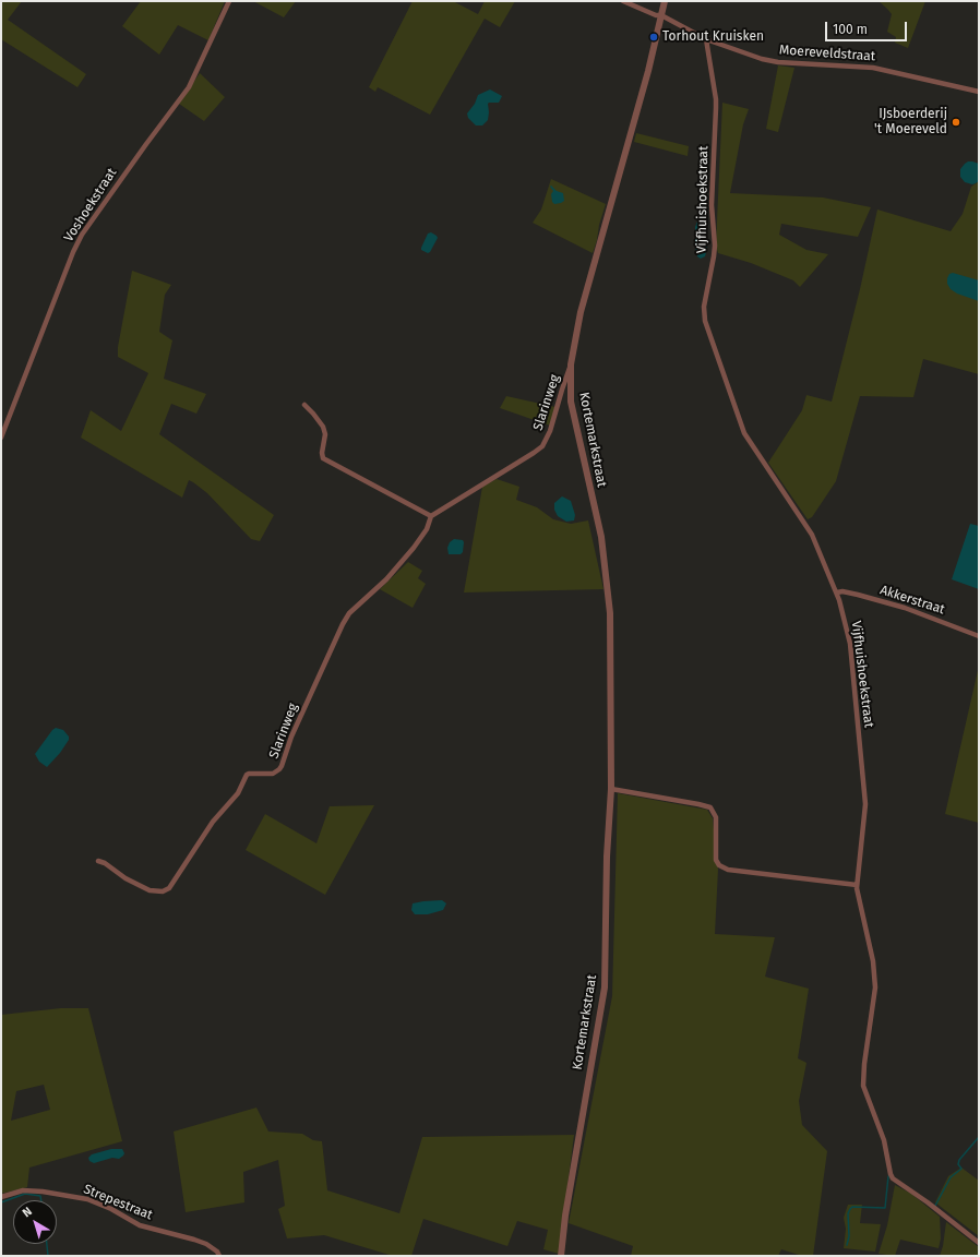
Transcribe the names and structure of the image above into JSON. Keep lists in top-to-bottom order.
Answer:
{
  "streets": {
    "street": [
      "Moereveldstraat",
      "Vijfhuishoekstraat",
      "Voshoekstraat",
      "Slarinweg",
      "Kortemarkstraat",
      "Akkerstraat",
      "Strepestraat"
    ]
  },
  "crossings": [
    ["Moereveldstraat", "Vijfhuishoekstraat"],
    ["Moereveldstraat", "Kortemarkstraat"],
    ["Vijfhuishoekstraat", "Akkerstraat"],
    ["Slarinweg", "Kortemarkstraat"]
  ],
  "places": ["Torhout Kruisken", "IJsboerderij 't Moereveld"],
  "scale_bar": "100 m",
  "north": "top left"
}
